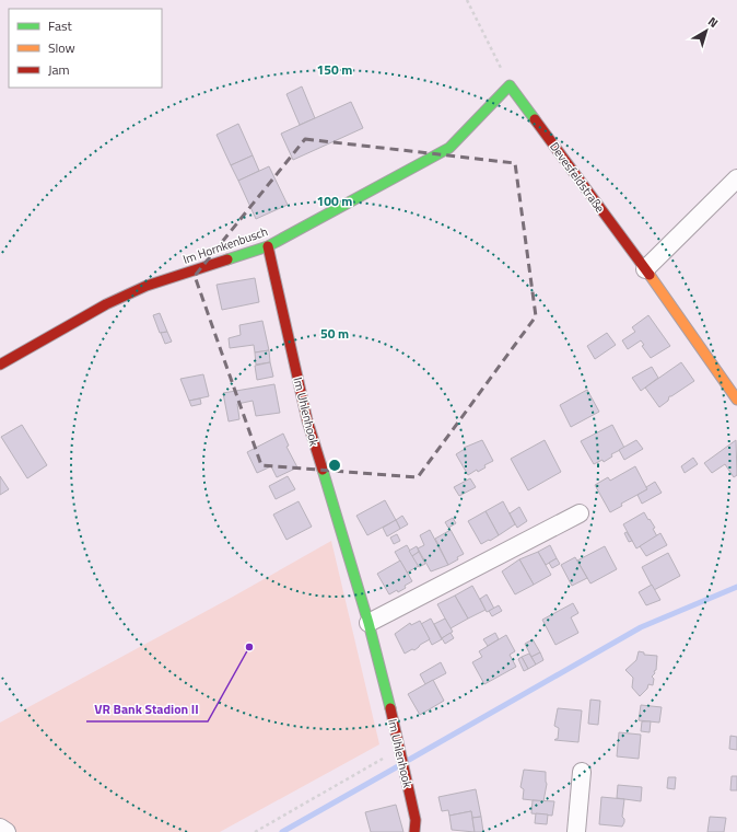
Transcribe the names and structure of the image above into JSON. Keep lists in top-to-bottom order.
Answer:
{
  "streets": {
    "street": ["Devesfeldstraße", "Im Hornkenbusch", "Im Uhlenhook"]
  },
  "crossings": [
    ["Devesfeldstraße", "Im Hornkenbusch"],
    ["Im Hornkenbusch", "Im Uhlenhook"]
  ],
  "places": ["VR Bank Stadion II"],
  "legend": ["Fast", "Slow", "Jam"],
  "north": "top right",
  "rings": ["150 m", "100 m", "50 m"]
}
